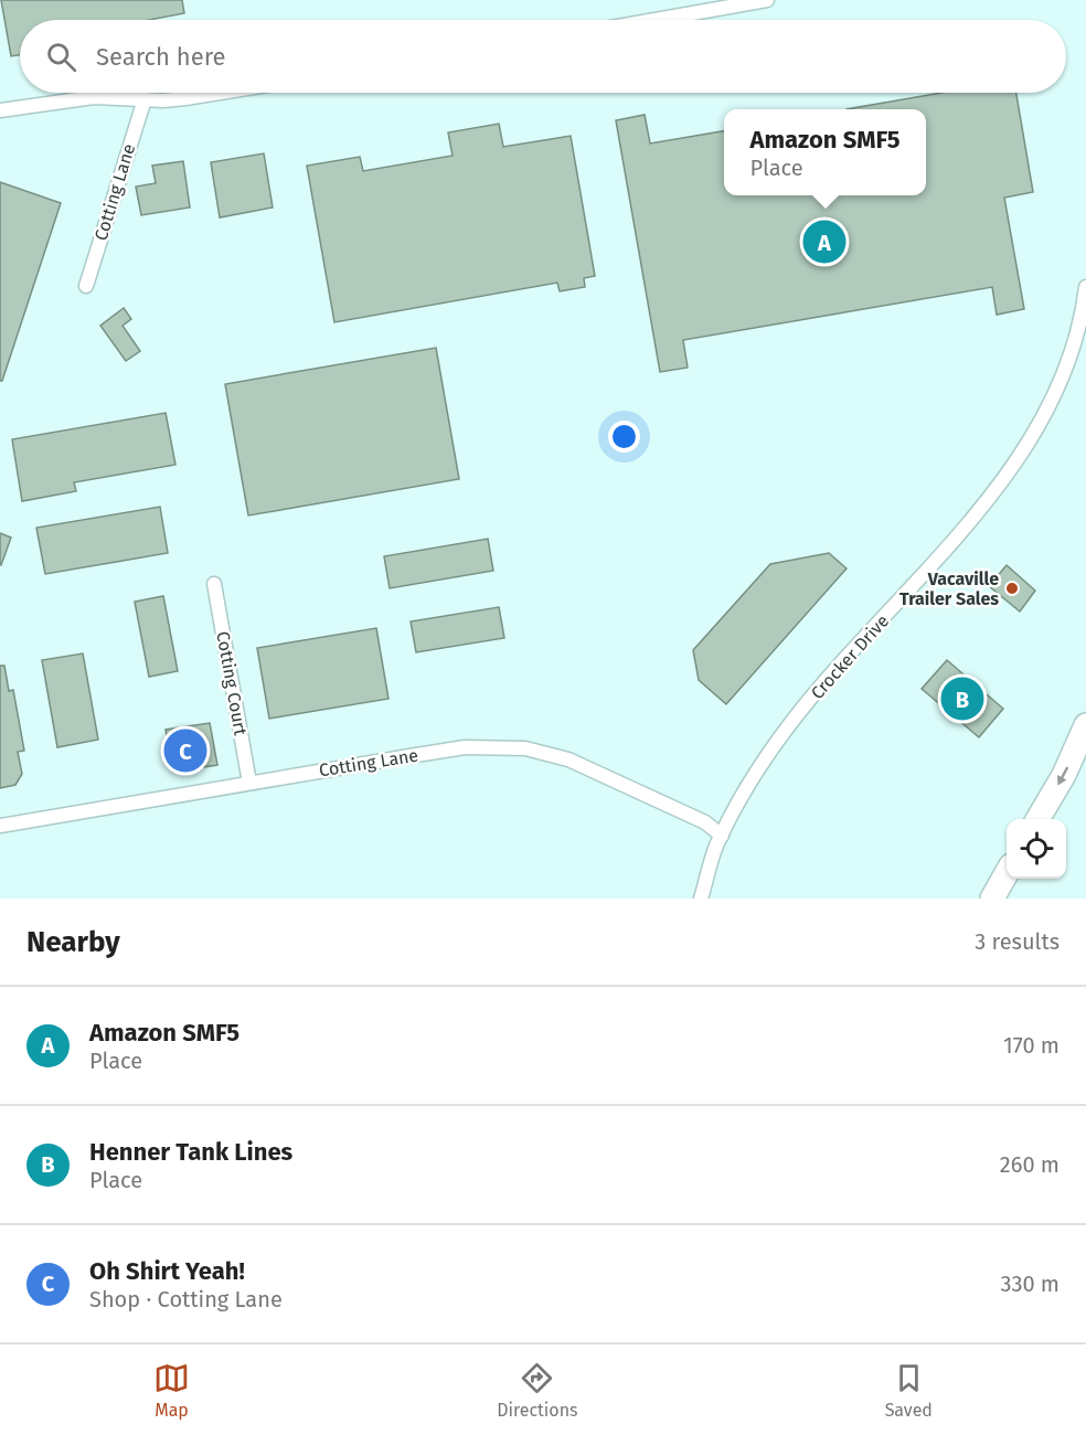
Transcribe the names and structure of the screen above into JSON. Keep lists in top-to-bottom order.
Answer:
{
  "streets": {
    "street": ["Cotting Lane", "Crocker Drive", "Cotting Court"]
  },
  "crossings": [
    ["Cotting Lane", "Crocker Drive"],
    ["Cotting Lane", "Cotting Court"]
  ],
  "places": ["Vacaville Trailer Sales"],
  "page": {
    "search": "Search here",
    "popup": ["Amazon SMF5", "Place"],
    "pins": ["A", "B", "C"],
    "heading": ["Nearby", "3 results"],
    "list": [
      {
        "mark": "A",
        "name": "Amazon SMF5",
        "note": "Place",
        "value": "170 m"
      },
      {
        "mark": "B",
        "name": "Henner Tank Lines",
        "note": "Place",
        "value": "260 m"
      },
      {
        "mark": "C",
        "name": "Oh Shirt Yeah!",
        "note": "Shop · Cotting Lane",
        "value": "330 m"
      }
    ],
    "nav": ["Map", "Directions", "Saved"]
  }
}
